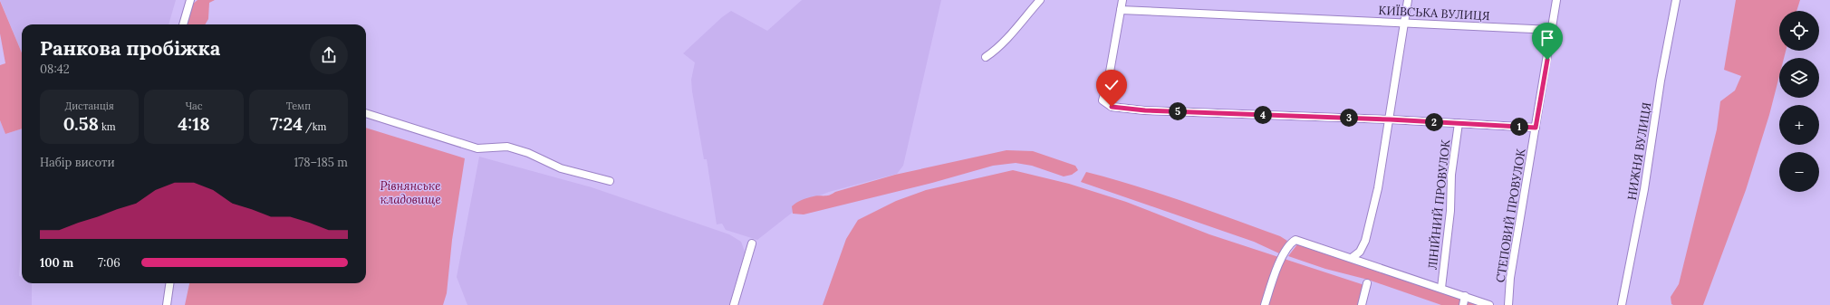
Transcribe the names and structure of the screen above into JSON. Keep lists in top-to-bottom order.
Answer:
{
  "streets": {
    "street": [
      "КИЇВСЬКА ВУЛИЦЯ",
      "НИЖНЯ ВУЛИЦЯ",
      "ЛІНІЙНИЙ ПРОВУЛОК",
      "СТЕПОВИЙ ПРОВУЛОК"
    ]
  },
  "crossings": [
    ["КИЇВСЬКА ВУЛИЦЯ", "СТЕПОВИЙ ПРОВУЛОК"]
  ],
  "parks": ["Рівнянське кладовище"],
  "page": {
    "map_buttons": ["+", "−"],
    "heading": ["Ранкова пробіжка", "08:42"],
    "stats": [
      ["Дистанція", "0.58 km"],
      ["Час", "4:18"],
      ["Темп", "7:24 /km"]
    ],
    "pins": [
      "5",
      "4",
      "3",
      "2",
      "1"
    ],
    "chart": ["Набір висоти", "178–185 m"],
    "list": [
      {
        "name": "100 m",
        "note": "7:06"
      }
    ]
  }
}
